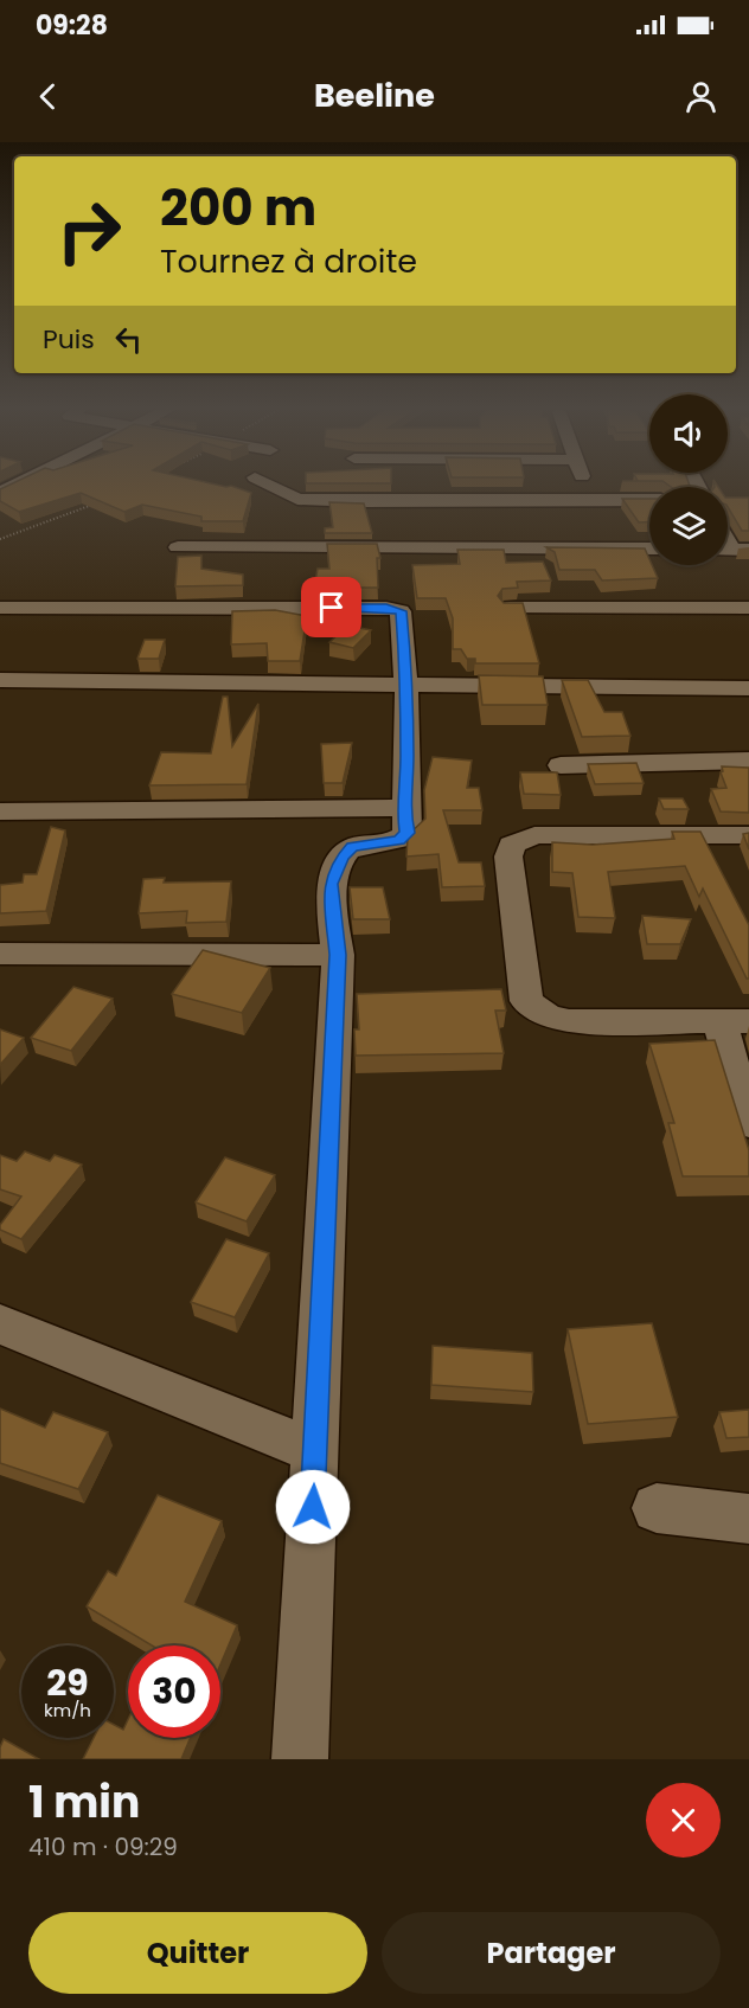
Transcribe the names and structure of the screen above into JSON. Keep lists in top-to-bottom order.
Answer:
{
  "page": {
    "status": "09:28",
    "header": "Beeline",
    "turn": ["200 m", "Tournez à droite"],
    "then": "Puis",
    "speed": "29 km/h",
    "limit": "30",
    "heading": ["1 min", "410 m · 09:29"],
    "buttons": ["Quitter", "Partager"]
  }
}
